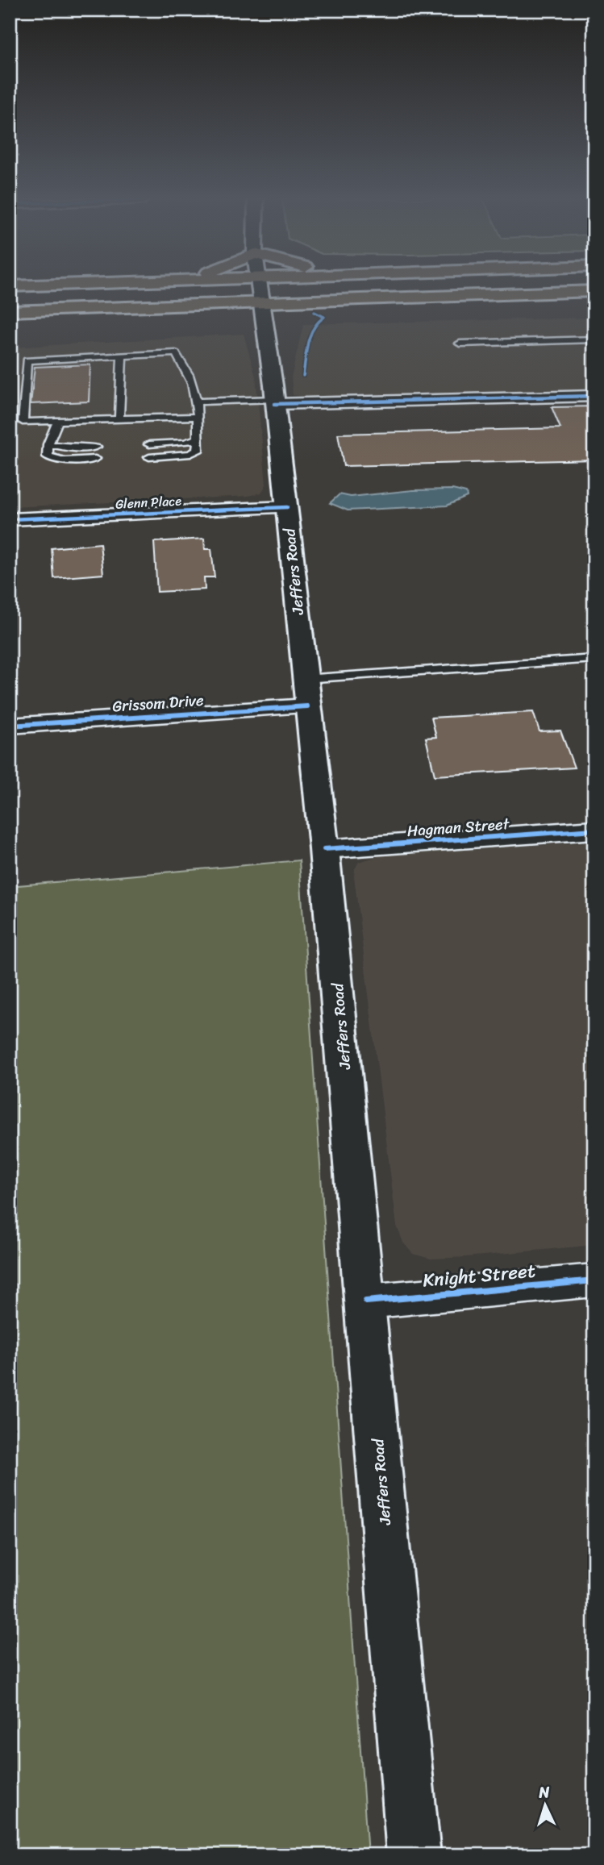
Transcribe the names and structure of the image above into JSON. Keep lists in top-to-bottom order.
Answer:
{
  "streets": {
    "main road": ["Jeffers Road"],
    "street": [
      "Glenn Place",
      "Grissom Drive",
      "Hagman Street",
      "Knight Street"
    ]
  },
  "crossings": [
    ["Glenn Place", "Jeffers Road"],
    ["Jeffers Road", "Grissom Drive"],
    ["Jeffers Road", "Hagman Street"],
    ["Jeffers Road", "Knight Street"]
  ],
  "north": "top"
}
